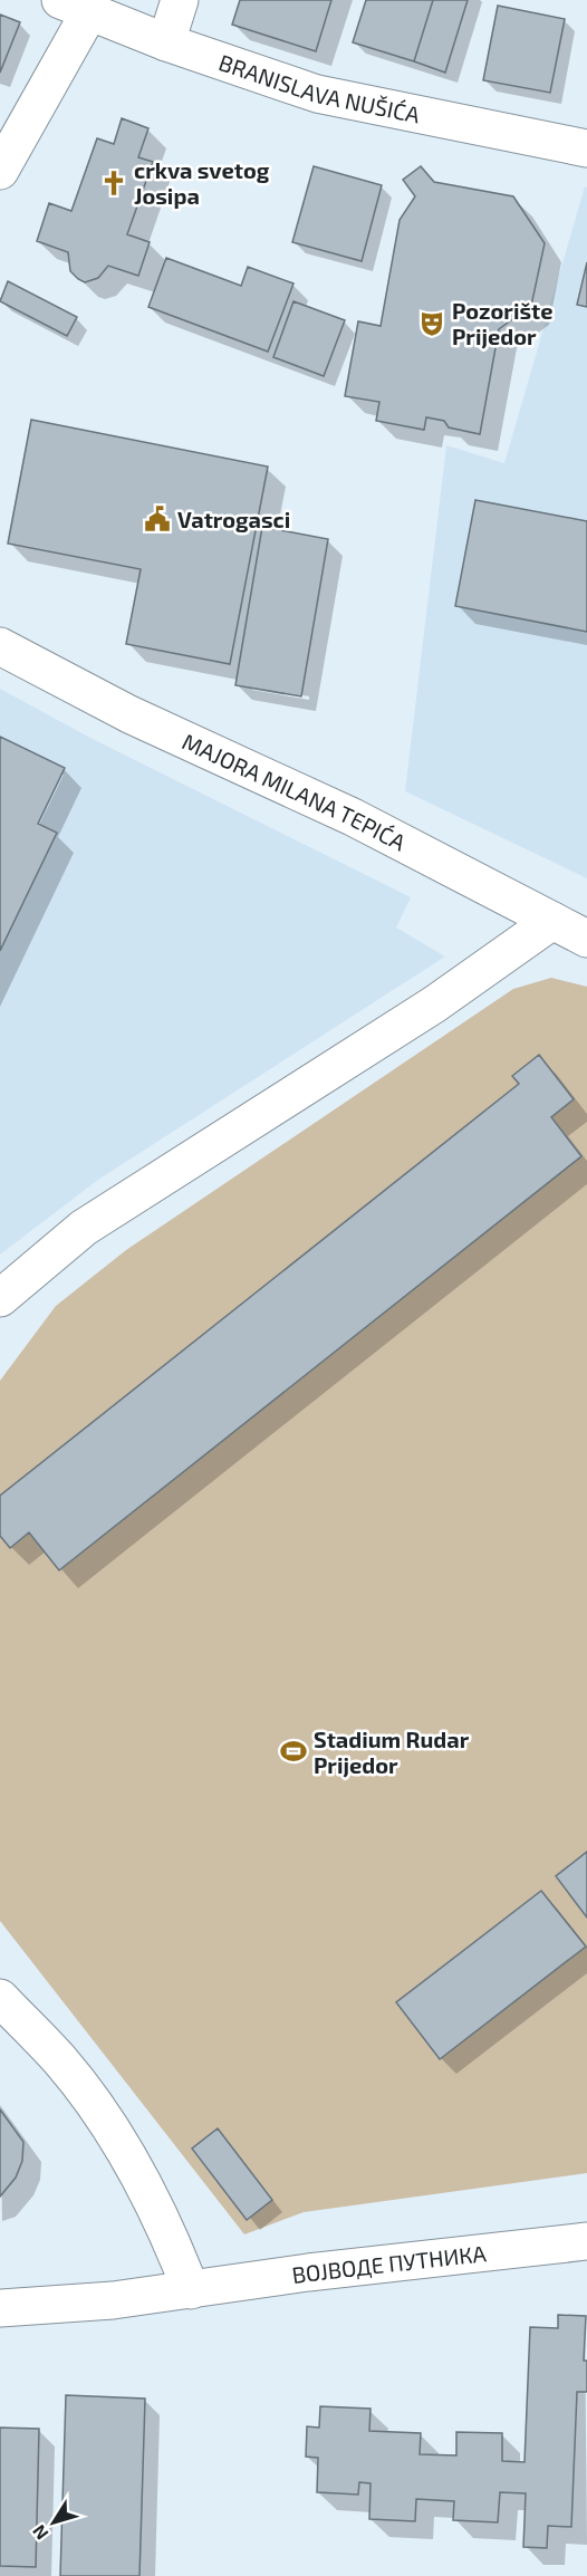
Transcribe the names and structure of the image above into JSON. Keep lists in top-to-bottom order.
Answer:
{
  "streets": {
    "street": ["BRANISLAVA NUŠIĆA", "MAJORA MILANA TEPIĆA", "ВОЈВОДЕ ПУТНИКА"]
  },
  "places": {
    "church": ["crkva svetog Josipa"],
    "theatre": ["Pozorište Prijedor"],
    "public building": ["Vatrogasci"],
    "sports": ["Stadium Rudar Prijedor"]
  },
  "north": "bottom left"
}
